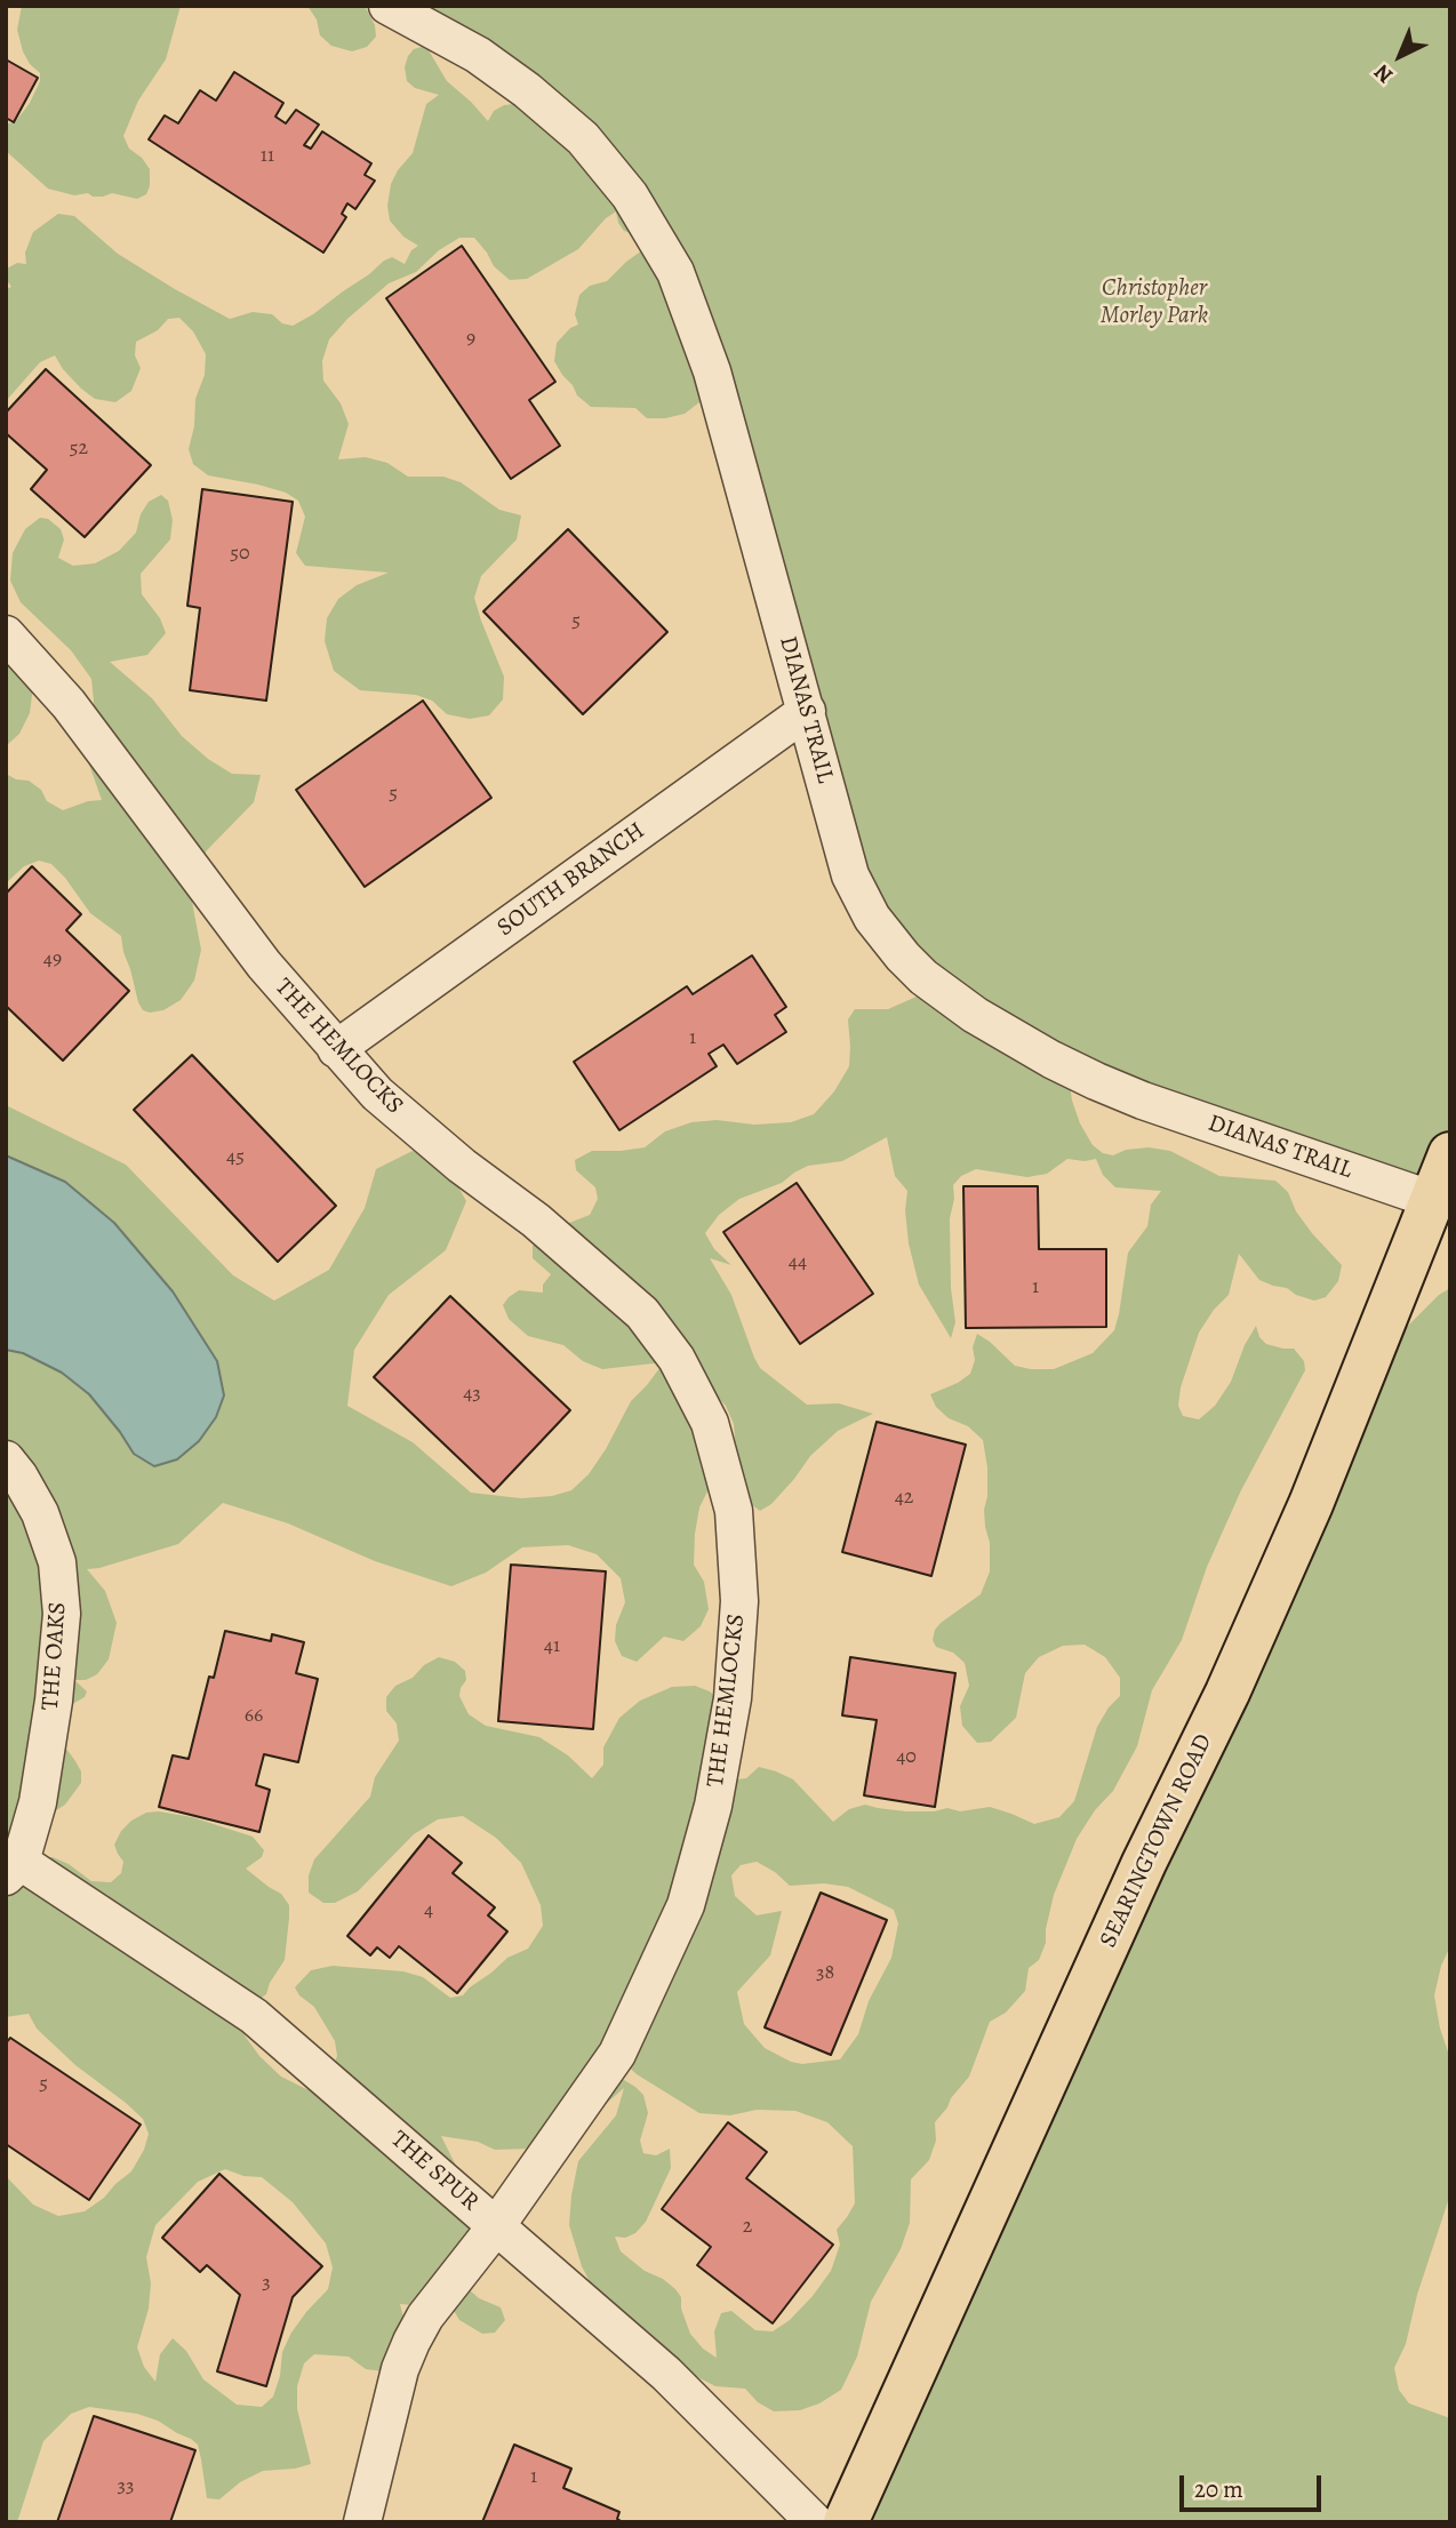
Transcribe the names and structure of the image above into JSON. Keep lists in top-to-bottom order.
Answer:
{
  "streets": {
    "main road": ["SEARINGTOWN ROAD"],
    "street": [
      "DIANAS TRAIL",
      "SOUTH BRANCH",
      "THE HEMLOCKS",
      "THE OAKS",
      "THE SPUR"
    ]
  },
  "crossings": [
    ["DIANAS TRAIL", "SOUTH BRANCH"],
    ["DIANAS TRAIL", "SEARINGTOWN ROAD"],
    ["SOUTH BRANCH", "THE HEMLOCKS"],
    ["THE HEMLOCKS", "THE SPUR"],
    ["THE OAKS", "THE SPUR"]
  ],
  "parks": ["Christopher Morley Park"],
  "house_numbers": [
    "11",
    "9",
    "52",
    "50",
    "5",
    "5",
    "49",
    "1",
    "45",
    "44",
    "1",
    "43",
    "42",
    "41",
    "66",
    "40",
    "4",
    "38",
    "5",
    "2",
    "3",
    "1",
    "33"
  ],
  "scale_bar": "20 m",
  "north": "bottom left"
}
